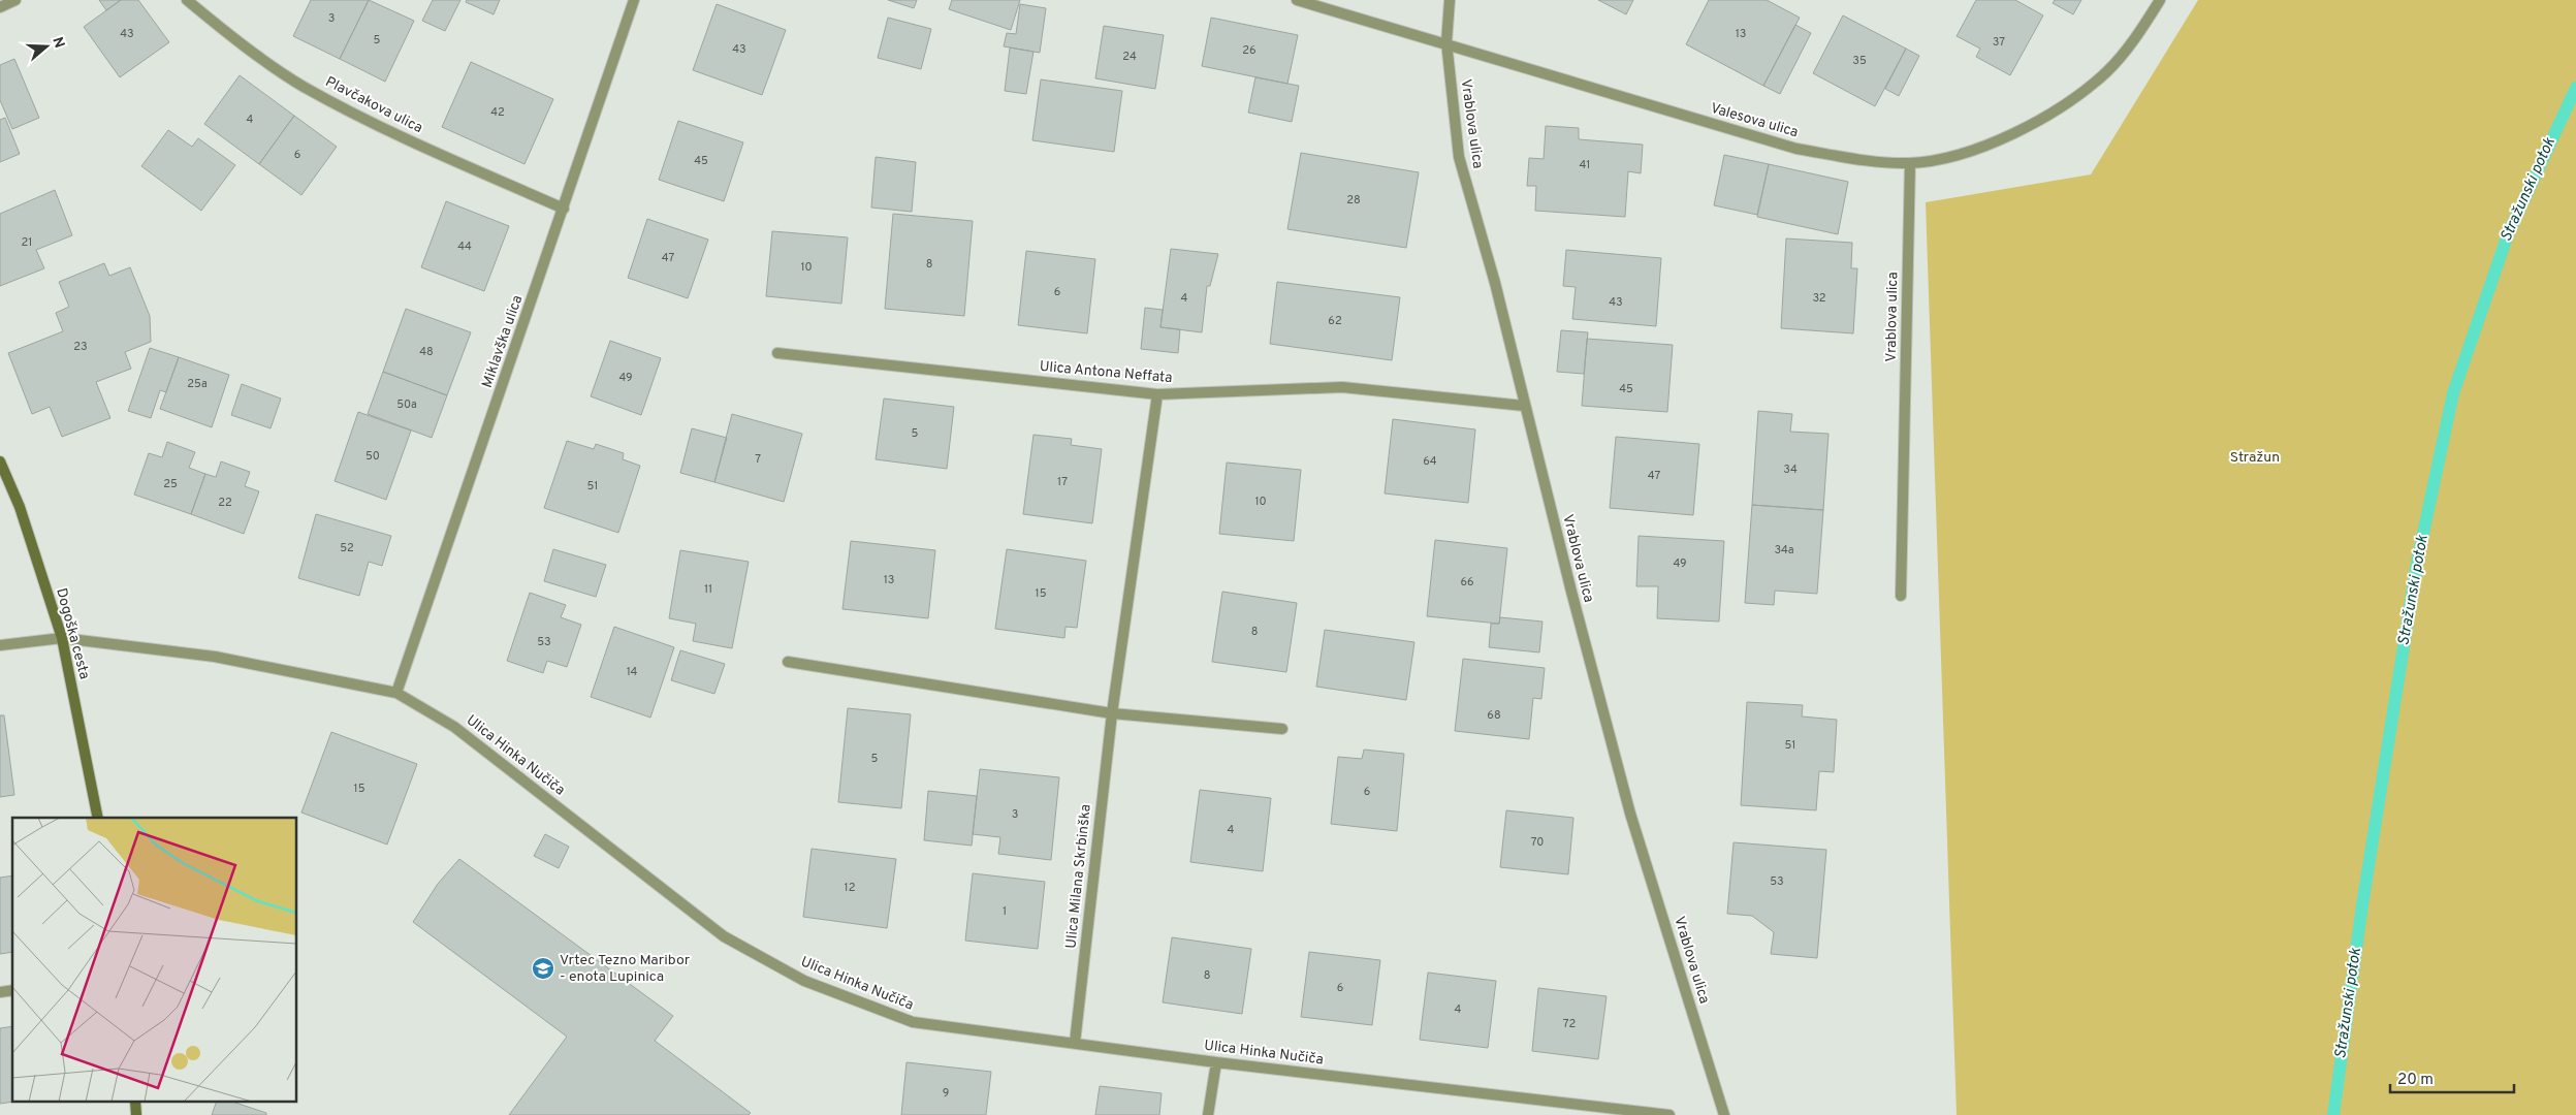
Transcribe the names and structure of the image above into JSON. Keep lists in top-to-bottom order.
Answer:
{
  "streets": {
    "street": [
      "Plavčakova ulica",
      "Valesova ulica",
      "Vrablova ulica",
      "Miklavška ulica",
      "Ulica Antona Neffata",
      "Dogoška cesta",
      "Ulica Hinka Nučiča",
      "Ulica Milana Skrbinška"
    ]
  },
  "crossings": [
    ["Plavčakova ulica", "Miklavška ulica"],
    ["Valesova ulica", "Vrablova ulica"],
    ["Vrablova ulica", "Ulica Antona Neffata"],
    ["Miklavška ulica", "Ulica Hinka Nučiča"],
    ["Ulica Antona Neffata", "Ulica Milana Skrbinška"],
    ["Dogoška cesta", "Ulica Hinka Nučiča"],
    ["Ulica Hinka Nučiča", "Ulica Milana Skrbinška"]
  ],
  "water": ["Stražunski potok"],
  "parks": ["Stražun"],
  "places": {
    "school or university": ["Vrtec Tezno Maribor - enota Lupinica"]
  },
  "house_numbers": [
    "3",
    "43",
    "13",
    "5",
    "37",
    "43",
    "26",
    "24",
    "35",
    "42",
    "4",
    "6",
    "45",
    "41",
    "28",
    "21",
    "44",
    "47",
    "8",
    "10",
    "6",
    "4",
    "32",
    "43",
    "62",
    "23",
    "48",
    "49",
    "25a",
    "45",
    "50a",
    "5",
    "50",
    "7",
    "64",
    "34",
    "47",
    "17",
    "25",
    "51",
    "10",
    "22",
    "52",
    "34a",
    "49",
    "13",
    "66",
    "11",
    "15",
    "8",
    "53",
    "14",
    "68",
    "51",
    "5",
    "15",
    "6",
    "3",
    "4",
    "70",
    "53",
    "12",
    "1",
    "8",
    "6",
    "4",
    "72",
    "9"
  ],
  "scale_bar": "20 m",
  "north": "right"
}
